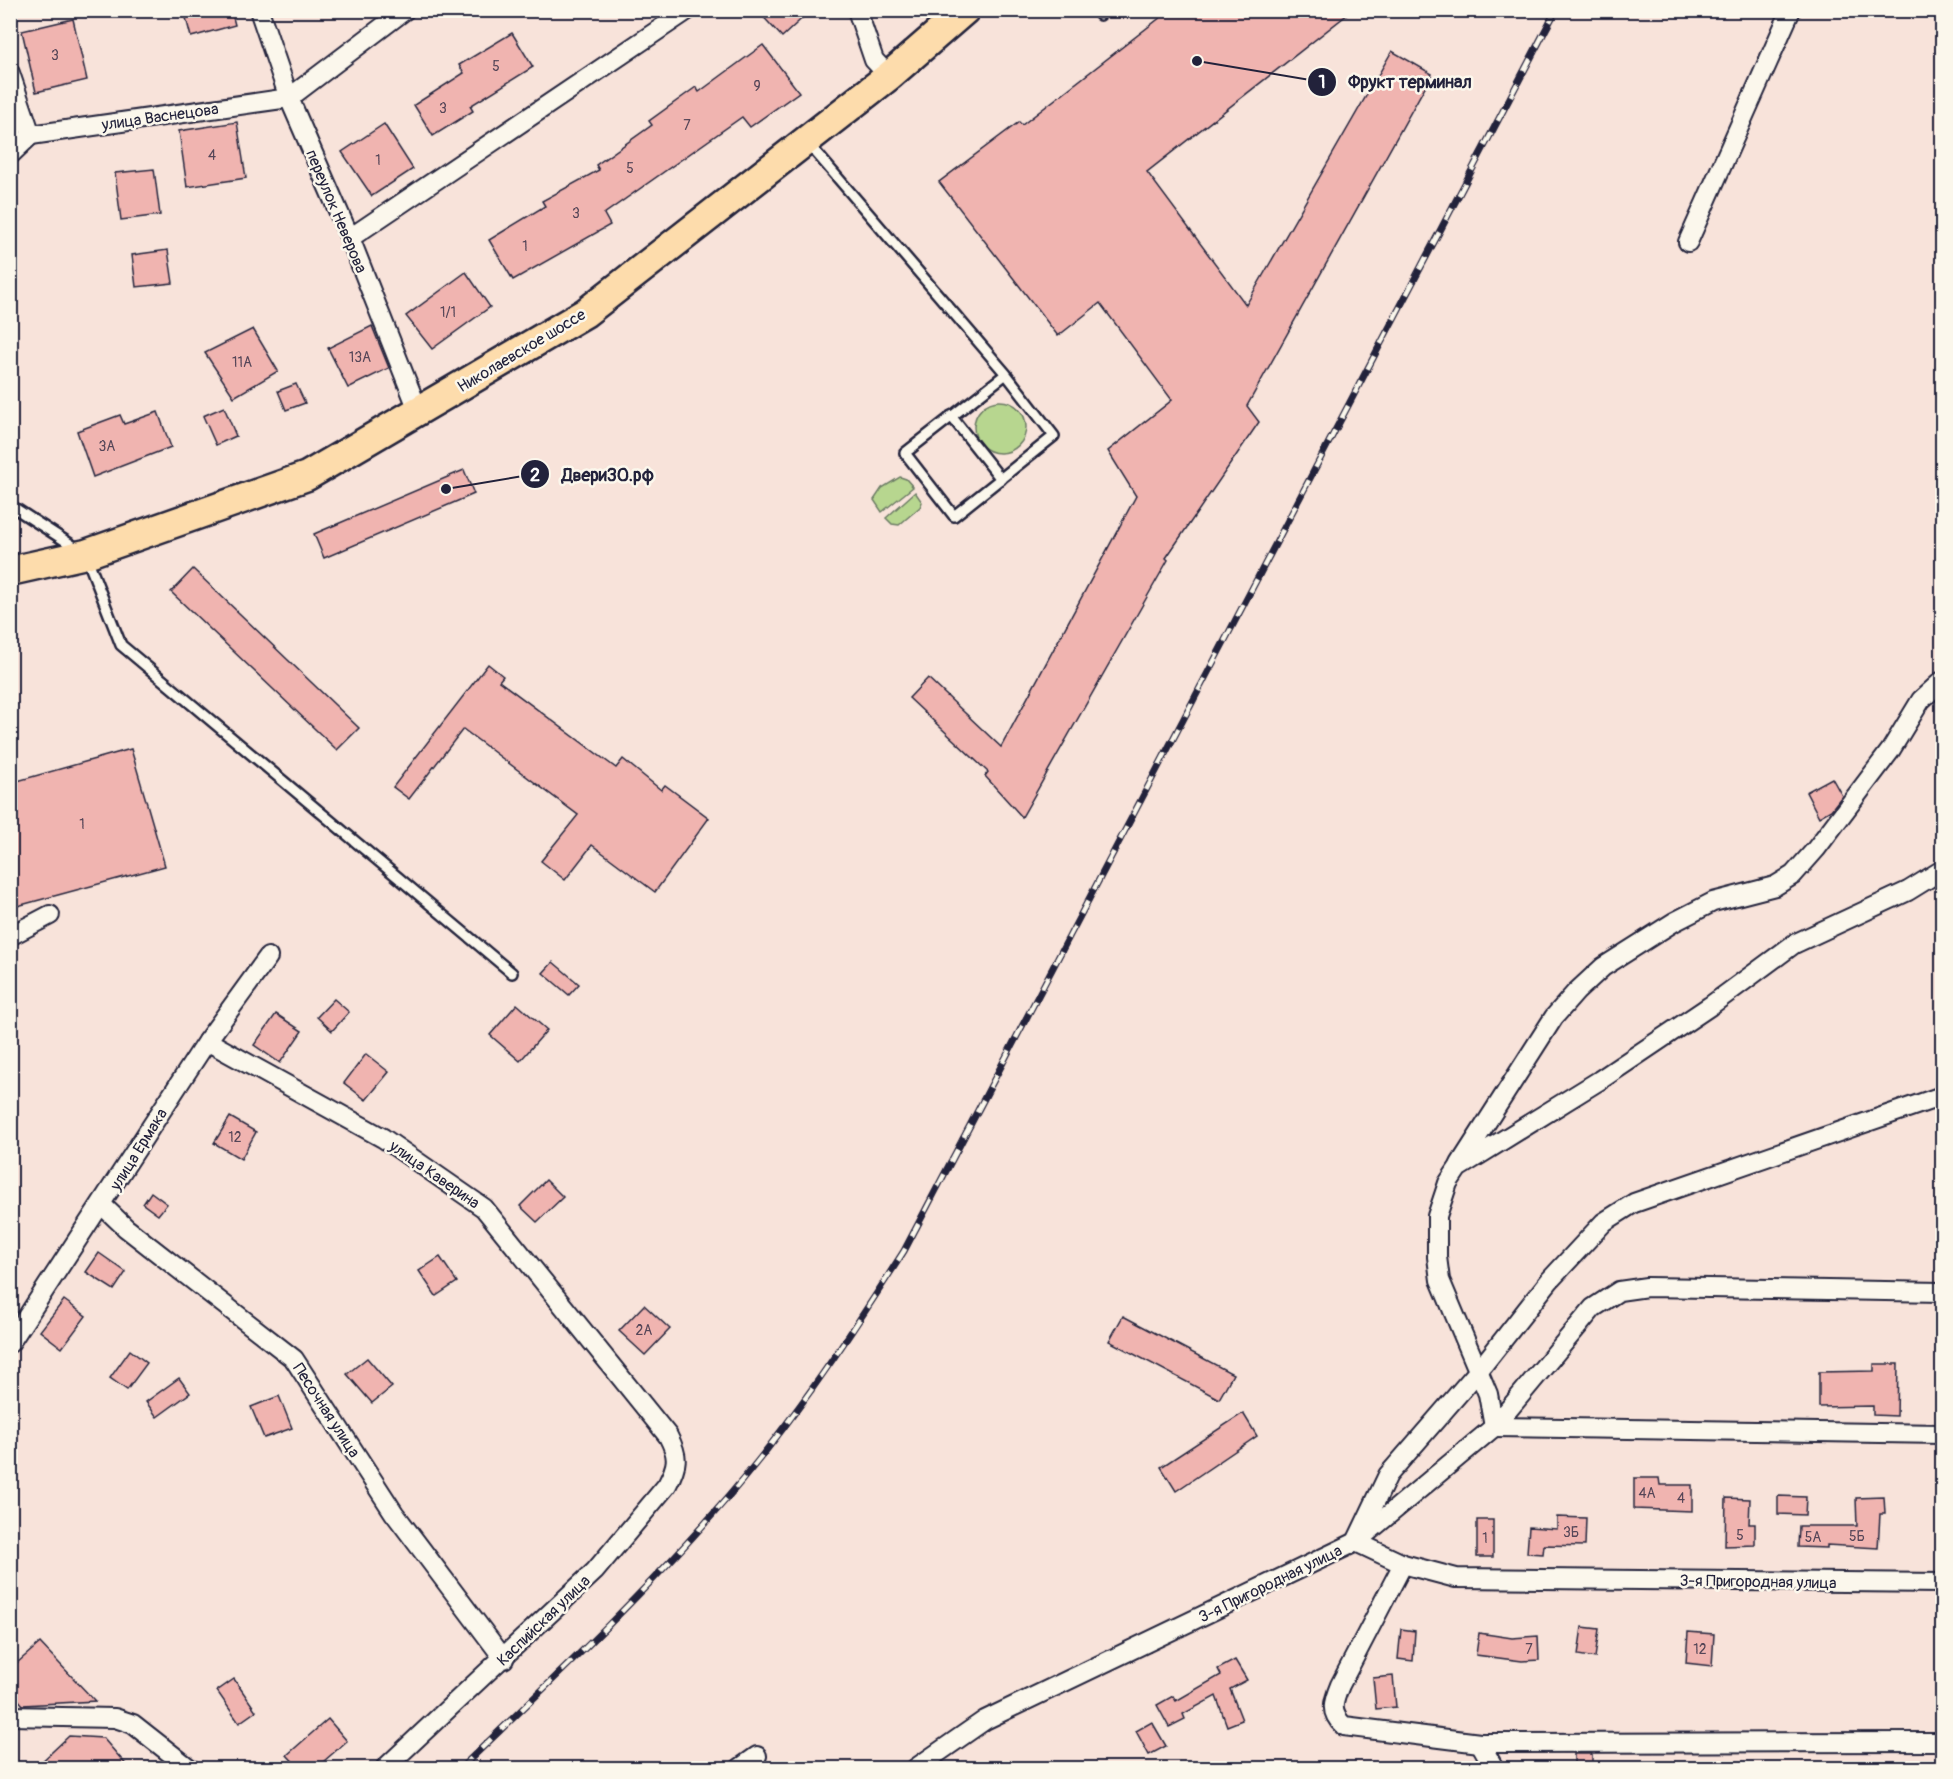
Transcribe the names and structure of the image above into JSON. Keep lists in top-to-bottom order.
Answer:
{
  "streets": {
    "main road": ["Николаевское шоссе"],
    "street": [
      "улица Васнецова",
      "переулок Неверова",
      "улица Ермака",
      "улица Каверина",
      "Песочная улица",
      "3-я Пригородная улица",
      "Каспийская улица"
    ]
  },
  "crossings": [
    ["улица Васнецова", "переулок Неверова"],
    ["переулок Неверова", "Николаевское шоссе"],
    ["улица Ермака", "улица Каверина"],
    ["улица Ермака", "Песочная улица"],
    ["улица Каверина", "Каспийская улица"],
    ["Песочная улица", "Каспийская улица"]
  ],
  "places": ["Фрукт терминал", "Двери30.рф"],
  "house_numbers": [
    "3",
    "5",
    "9",
    "3",
    "7",
    "4",
    "1",
    "5",
    "3",
    "1",
    "1/1",
    "13А",
    "11А",
    "3А",
    "1",
    "12",
    "2А",
    "4А",
    "4",
    "3Б",
    "5",
    "5Б",
    "5А",
    "1",
    "7",
    "12"
  ]
}
